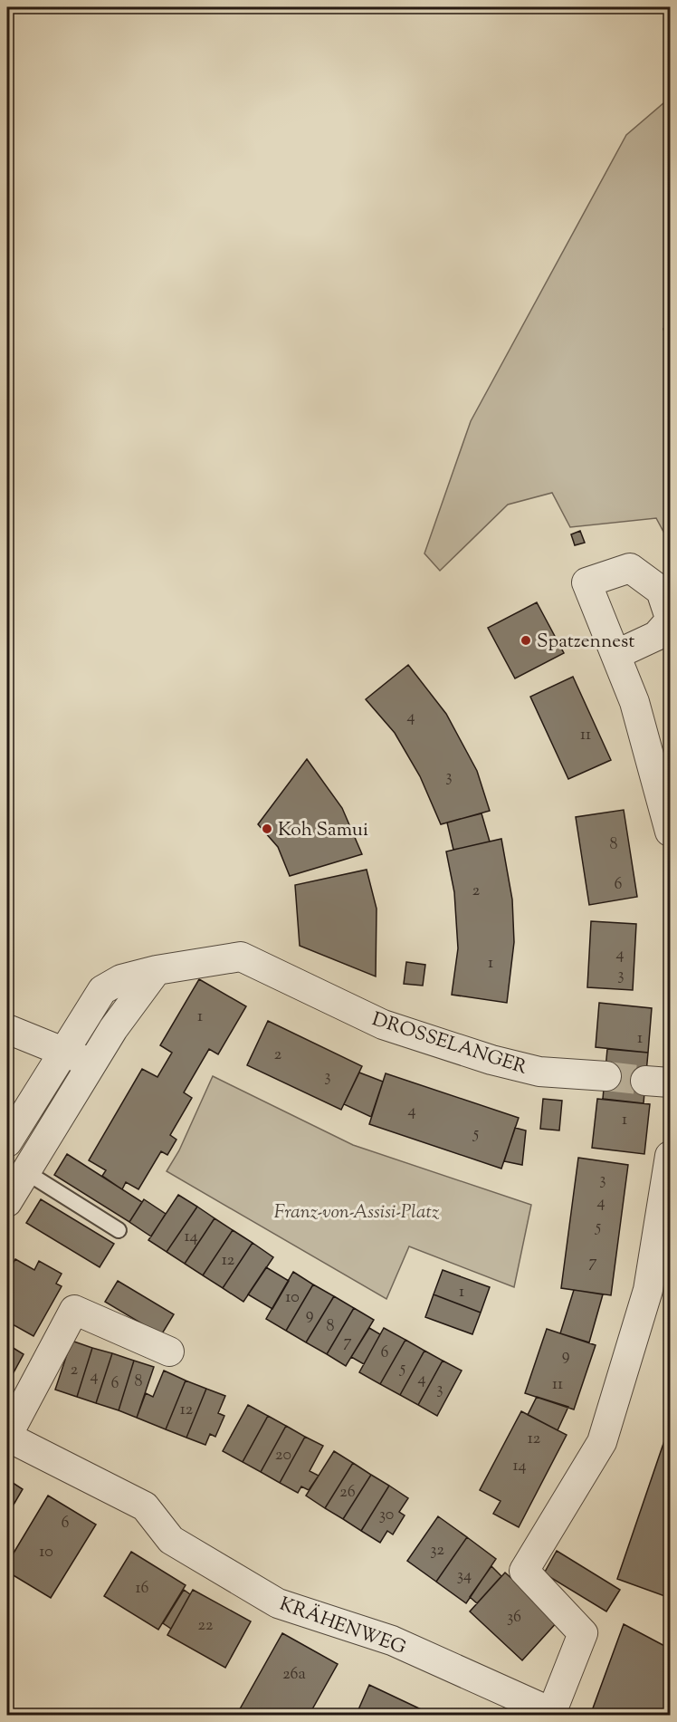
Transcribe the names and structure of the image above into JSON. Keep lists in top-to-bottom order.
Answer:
{
  "streets": {
    "street": ["DROSSELANGER", "KRÄHENWEG"]
  },
  "parks": ["Franz-von-Assisi-Platz"],
  "places": ["Spatzennest", "Koh Samui"],
  "house_numbers": [
    "4",
    "11",
    "3",
    "8",
    "6",
    "2",
    "4",
    "1",
    "3",
    "1",
    "1",
    "2",
    "3",
    "4",
    "1",
    "5",
    "3",
    "4",
    "5",
    "14",
    "12",
    "7",
    "1",
    "10",
    "9",
    "8",
    "7",
    "6",
    "9",
    "5",
    "2",
    "4",
    "4",
    "8",
    "6",
    "11",
    "3",
    "12",
    "12",
    "20",
    "14",
    "26",
    "30",
    "6",
    "32",
    "10",
    "34",
    "16",
    "36",
    "22",
    "26a"
  ]
}
